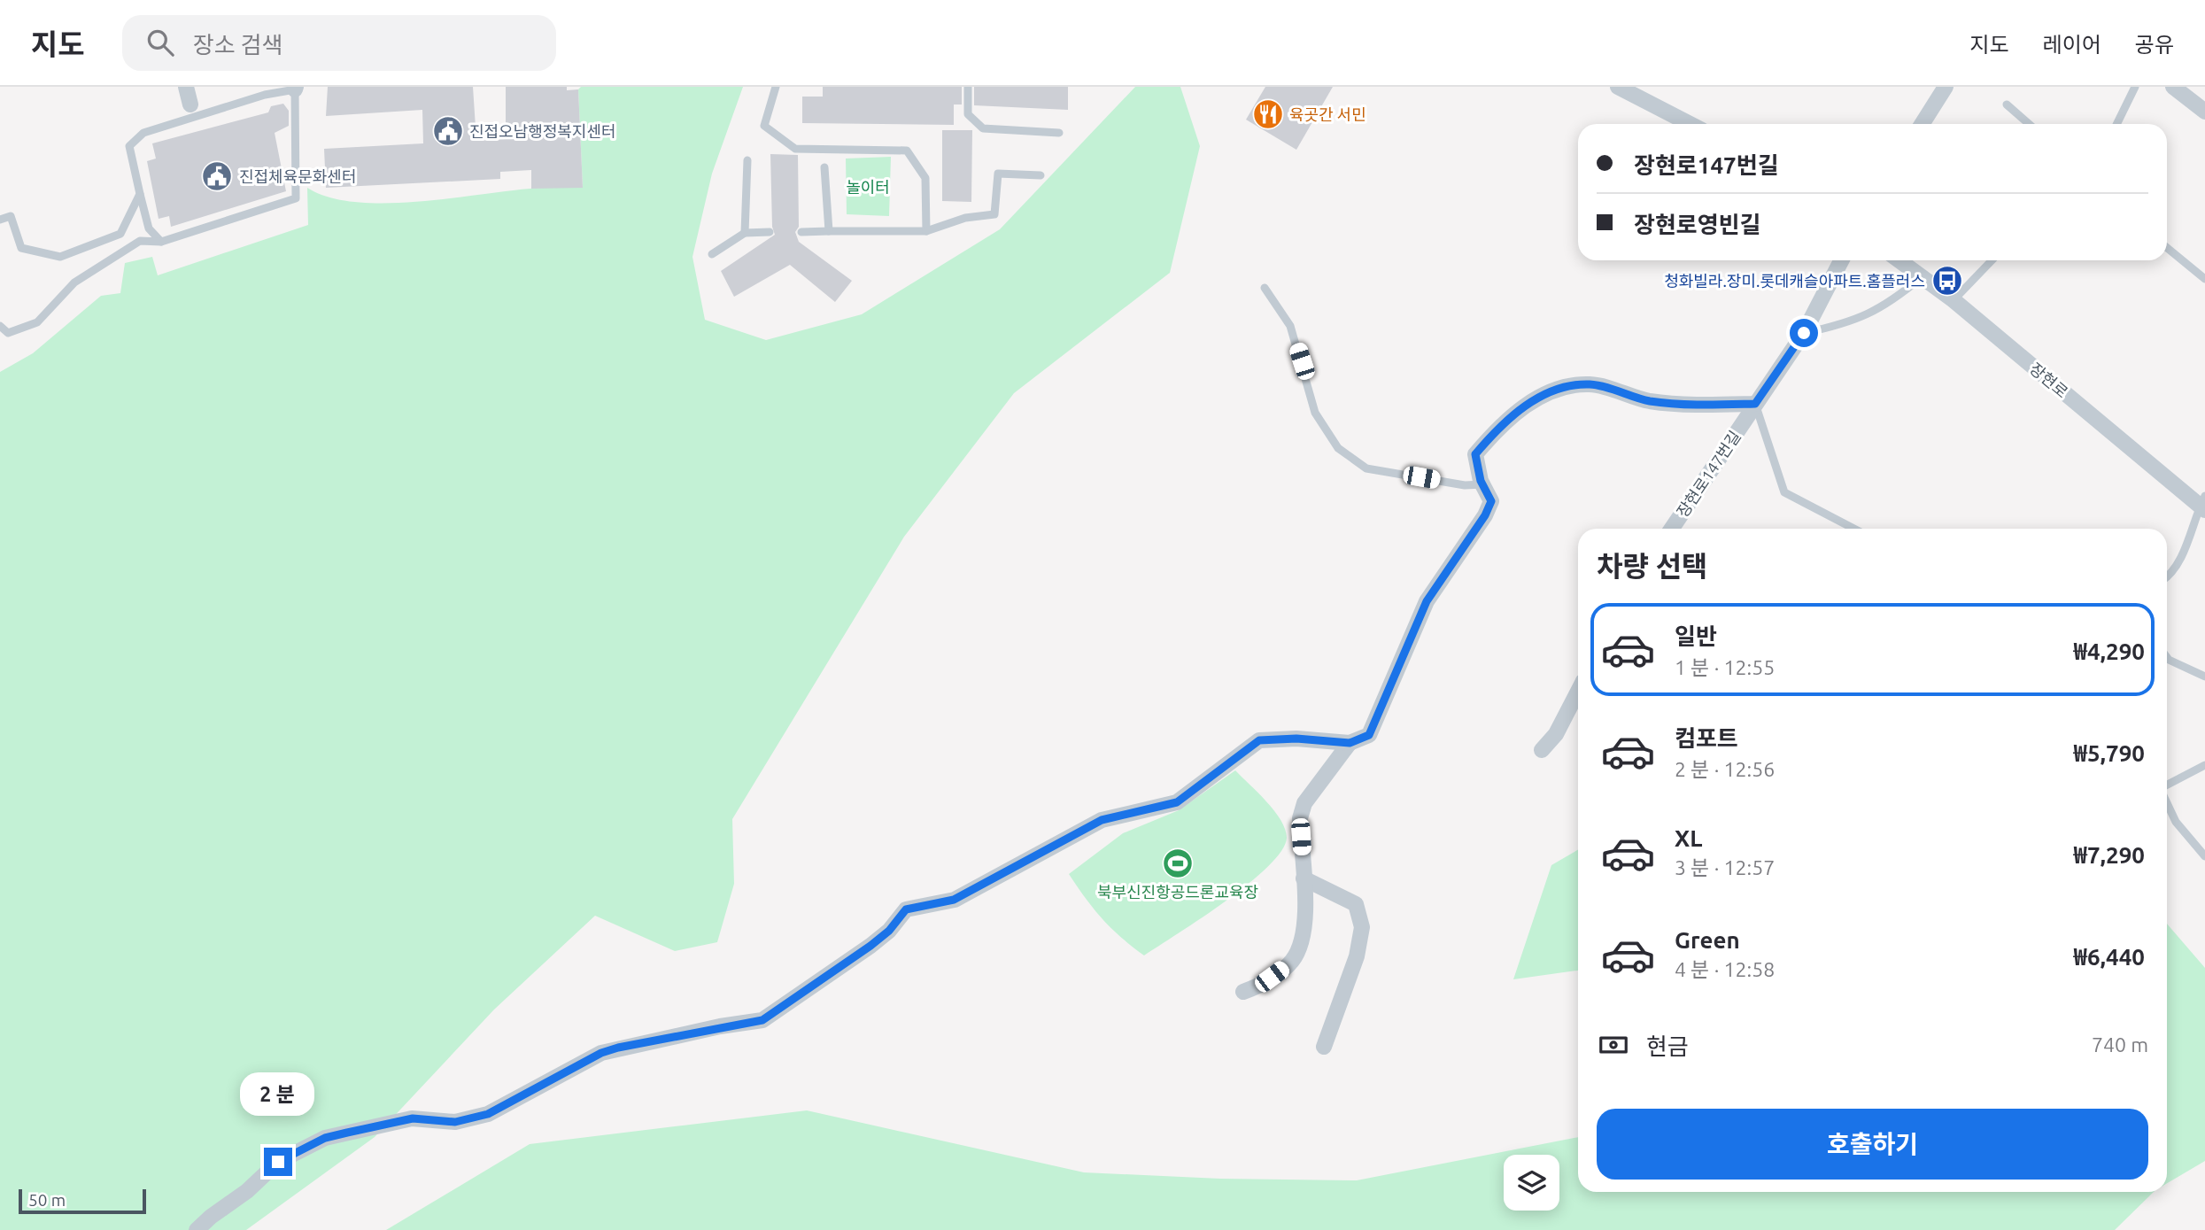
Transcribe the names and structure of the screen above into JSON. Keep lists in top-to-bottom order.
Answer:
{
  "streets": {
    "street": ["장현로", "장현로147번길"]
  },
  "parks": ["놀이터"],
  "places": {
    "restaurant": ["육곳간 서민"],
    "public building": ["진접오남행정복지센터", "진접체육문화센터"],
    "bus stop": ["청화빌라.장미.롯데캐슬아파트.홈플러스"],
    "sports": ["북부신진항공드론교육장"]
  },
  "scale_bar": "50 m",
  "page": {
    "header": "지도",
    "search": "장소 검색",
    "nav": ["지도", "레이어", "공유"],
    "banner": ["장현로147번길", "장현로영빈길"],
    "heading": "차량 선택",
    "list": [
      {
        "name": "일반",
        "note": "1 분 · 12:55",
        "value": "₩4,290"
      },
      {
        "name": "컴포트",
        "note": "2 분 · 12:56",
        "value": "₩5,790"
      },
      {
        "name": "XL",
        "note": "3 분 · 12:57",
        "value": "₩7,290"
      },
      {
        "name": "Green",
        "note": "4 분 · 12:58",
        "value": "₩6,440"
      }
    ],
    "pay": ["현금", "740 m"],
    "bubble": "2 분",
    "buttons": "호출하기",
    "scale": "50 m"
  }
}
